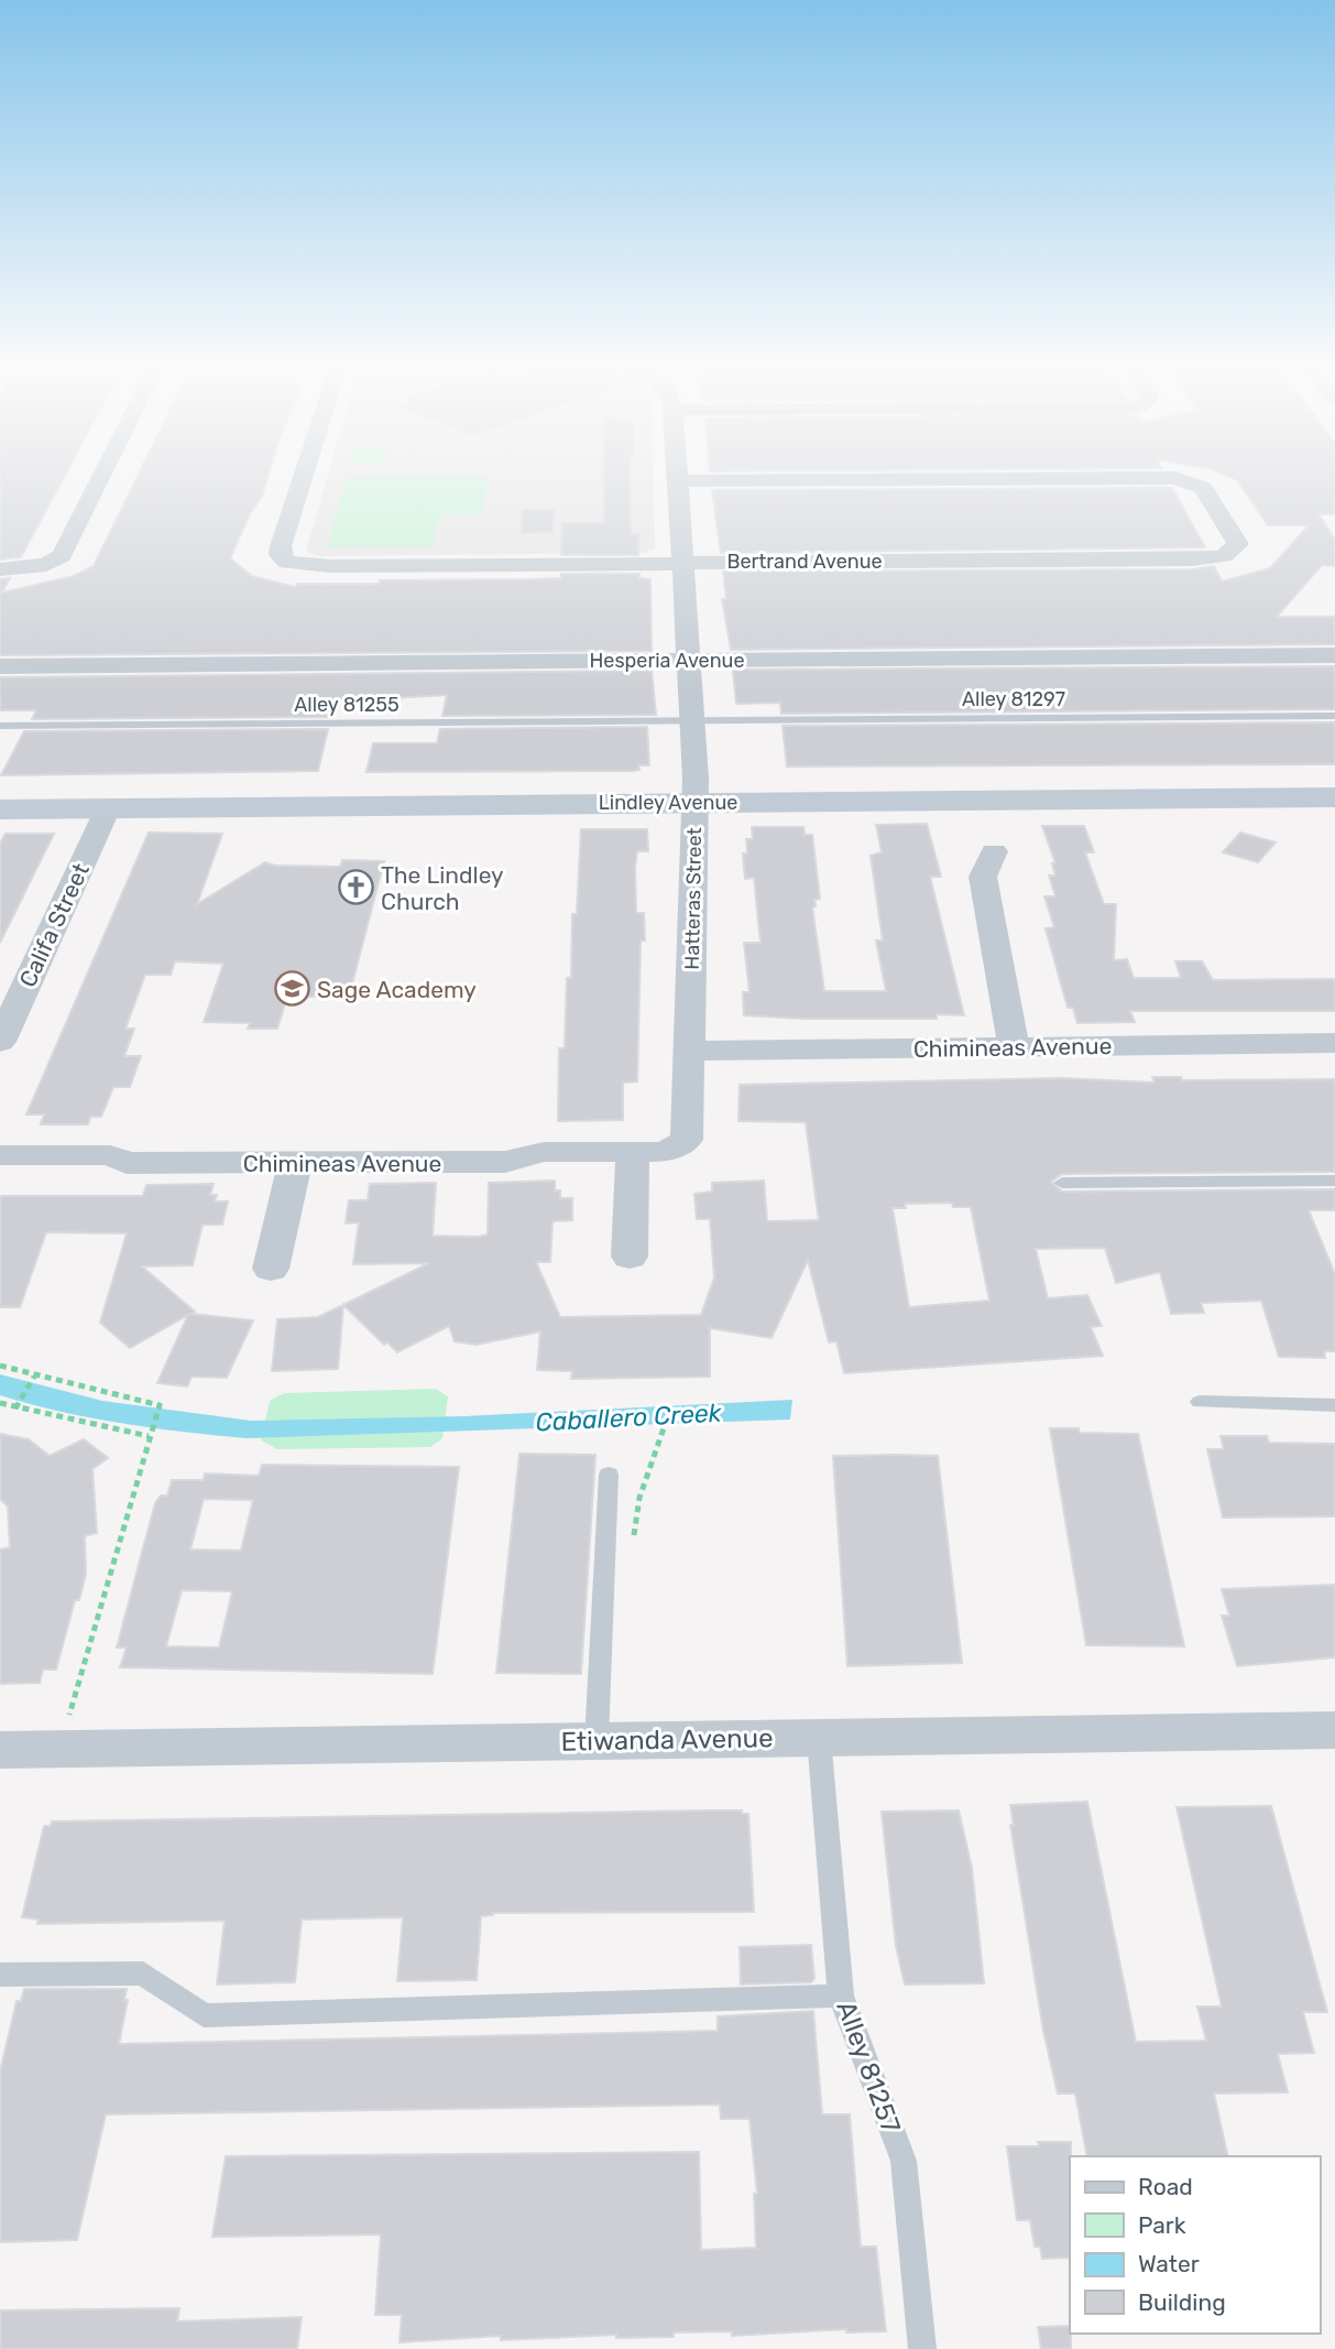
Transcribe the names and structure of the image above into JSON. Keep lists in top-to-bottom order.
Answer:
{
  "streets": {
    "main road": ["Lindley Avenue"],
    "street": [
      "Bertrand Avenue",
      "Hesperia Avenue",
      "Hatteras Street",
      "Califa Street",
      "Chimineas Avenue",
      "Etiwanda Avenue"
    ],
    "lane": ["Alley 81297", "Alley 81255", "Alley 81257"]
  },
  "crossings": [
    ["Bertrand Avenue", "Hatteras Street"],
    ["Hesperia Avenue", "Hatteras Street"],
    ["Alley 81297", "Alley 81255"],
    ["Alley 81297", "Hatteras Street"],
    ["Alley 81255", "Hatteras Street"],
    ["Lindley Avenue", "Hatteras Street"],
    ["Lindley Avenue", "Califa Street"],
    ["Hatteras Street", "Chimineas Avenue"],
    ["Etiwanda Avenue", "Alley 81257"]
  ],
  "water": ["Caballero Creek"],
  "places": {
    "church": ["The Lindley Church"],
    "school or university": ["Sage Academy"]
  },
  "legend": [
    "Road",
    "Park",
    "Water",
    "Building"
  ]
}
